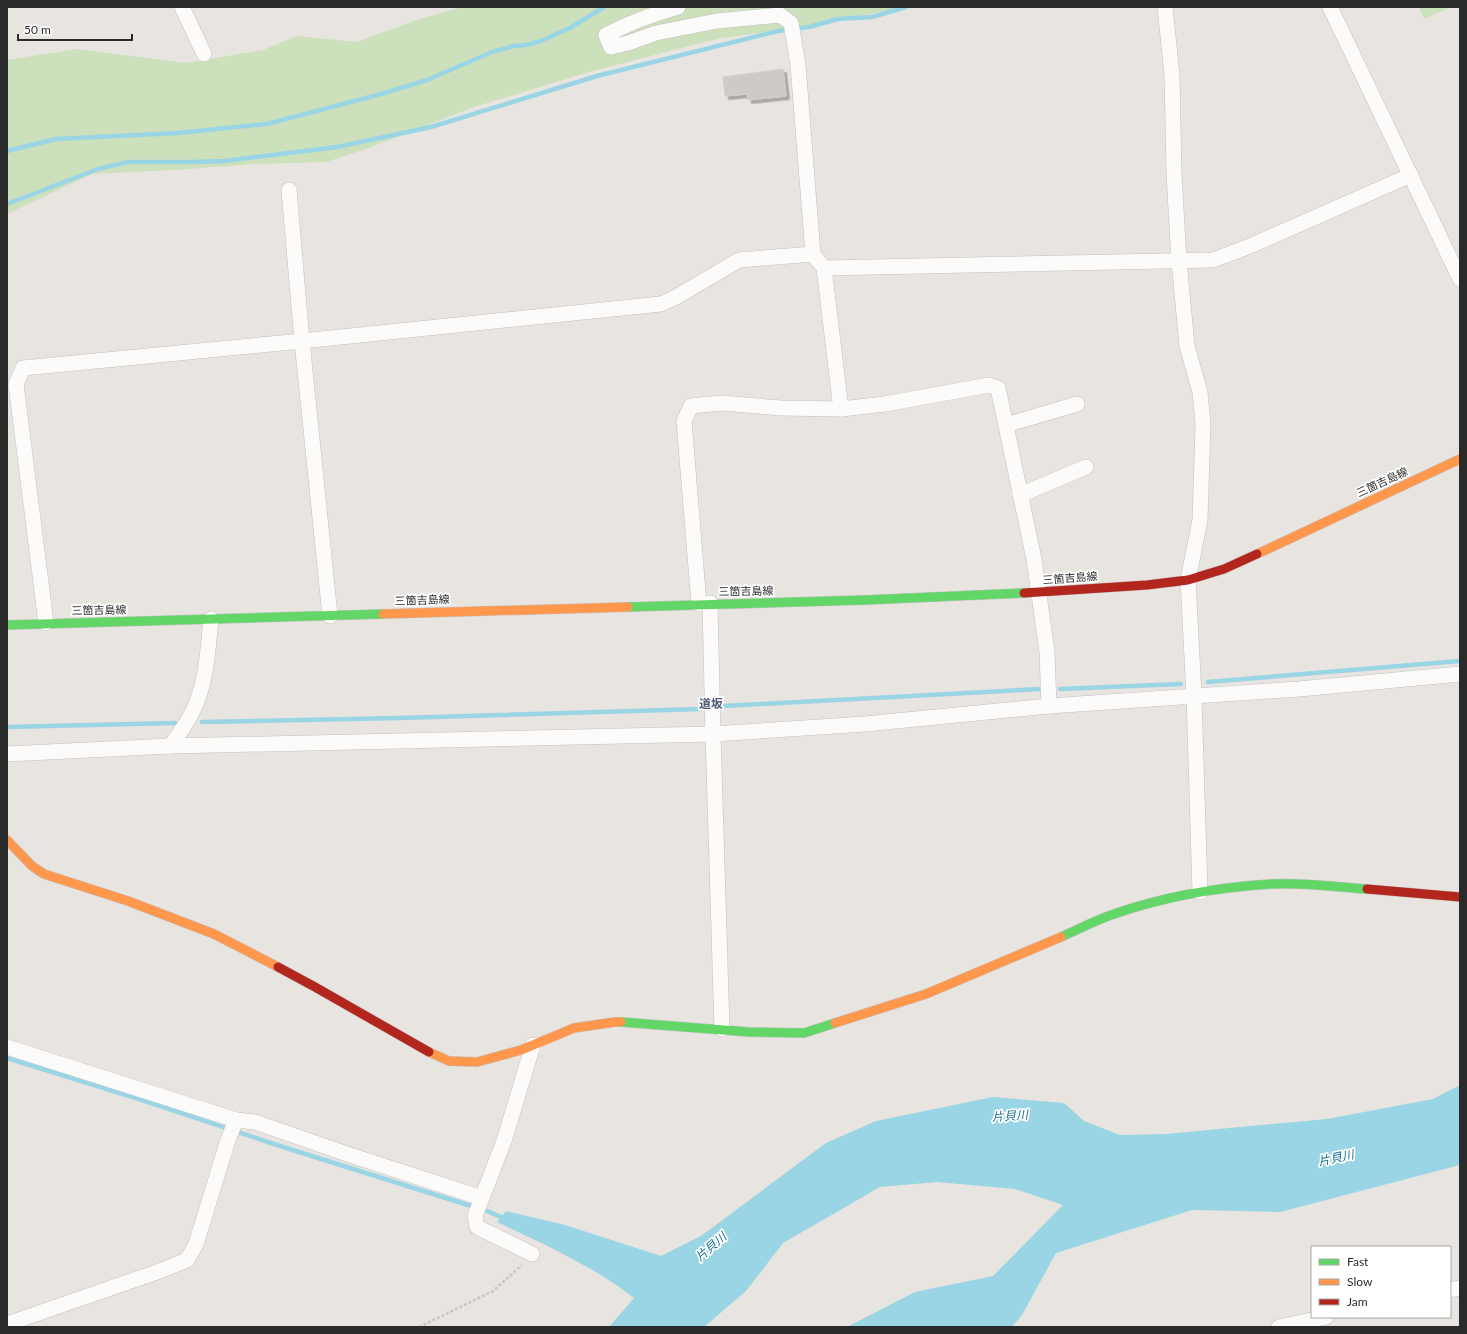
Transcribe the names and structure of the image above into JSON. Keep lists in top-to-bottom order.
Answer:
{
  "streets": {
    "street": ["三箇吉島線"]
  },
  "districts": ["道坂"],
  "water": ["片貝川"],
  "legend": ["Fast", "Slow", "Jam"],
  "scale_bar": "50 m"
}
